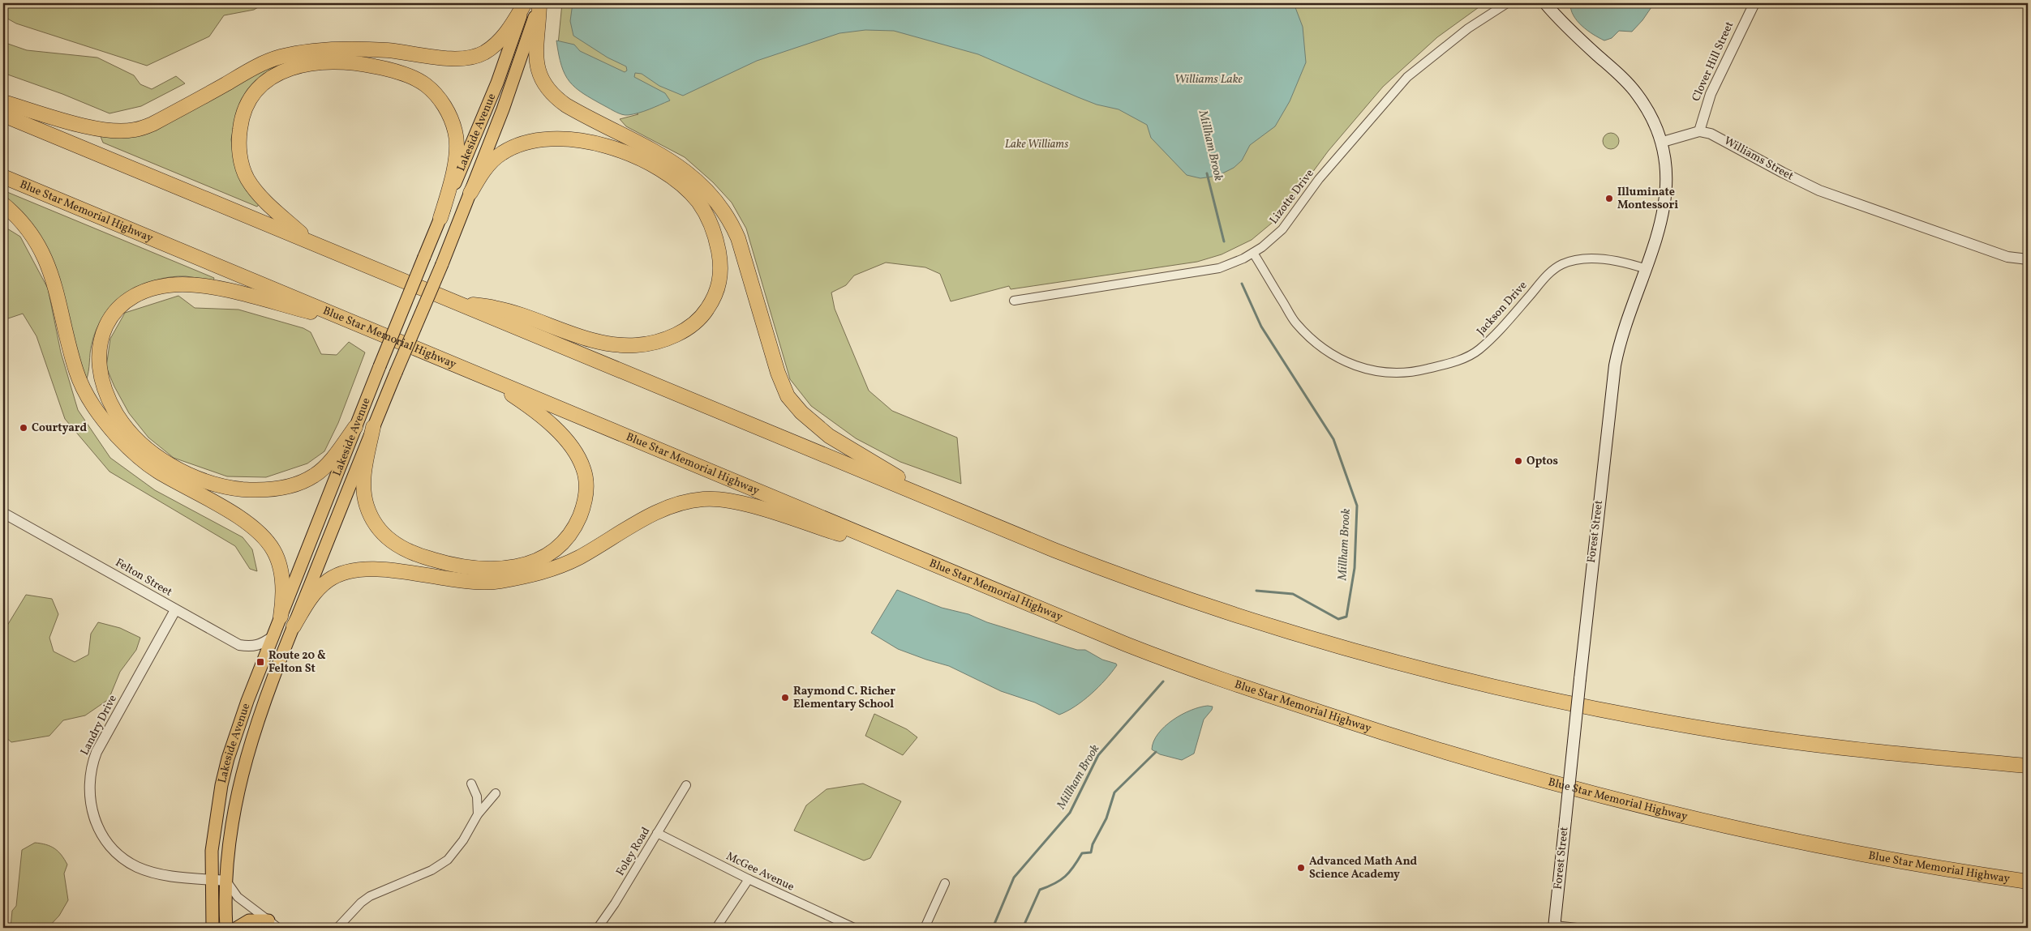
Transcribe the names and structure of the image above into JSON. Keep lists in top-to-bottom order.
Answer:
{
  "streets": {
    "highway": ["Blue Star Memorial Highway"],
    "main road": ["Lakeside Avenue", "Forest Street"],
    "street": [
      "Clover Hill Street",
      "Williams Street",
      "Lizotte Drive",
      "Jackson Drive",
      "Felton Street",
      "Landry Drive",
      "Foley Road",
      "McGee Avenue"
    ]
  },
  "crossings": [
    ["Clover Hill Street", "Williams Street"],
    ["Lakeside Avenue", "Felton Street"],
    ["Lakeside Avenue", "Landry Drive"],
    ["Lizotte Drive", "Jackson Drive"],
    ["Jackson Drive", "Forest Street"],
    ["Felton Street", "Landry Drive"],
    ["Foley Road", "McGee Avenue"]
  ],
  "water": ["Williams Lake", "Millham Brook"],
  "parks": ["Lake Williams"],
  "places": {
    "other": [
      "Illuminate Montessori",
      "Courtyard",
      "Optos",
      "Raymond C. Richer Elementary School",
      "Advanced Math And Science Academy"
    ],
    "transit": ["Route 20 & Felton St"]
  }
}
